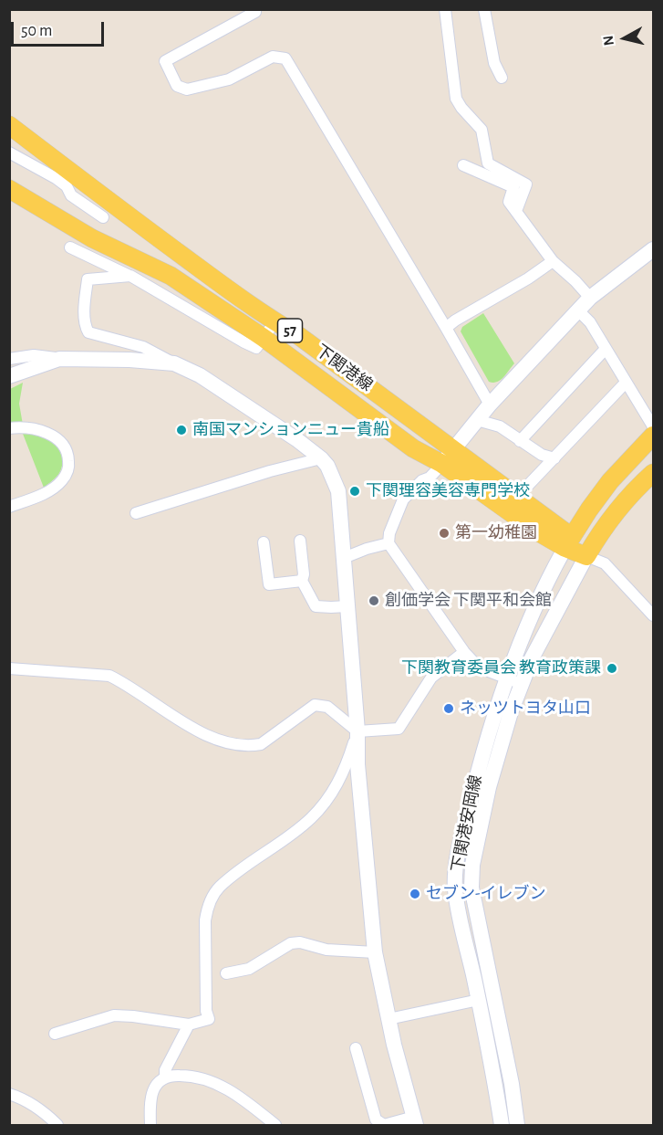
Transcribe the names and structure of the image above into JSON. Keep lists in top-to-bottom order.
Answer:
{
  "streets": {
    "main road": ["57", "下関港線"],
    "street": ["下関港安岡線"]
  },
  "crossings": [
    ["下関港線", "下関港安岡線"]
  ],
  "places": [
    "南国マンションニュー貴船",
    "下関理容美容専門学校",
    "第一幼稚園",
    "創価学会 下関平和会館",
    "下関教育委員会 教育政策課",
    "ネッツトヨタ山口",
    "セブン-イレブン"
  ],
  "scale_bar": "50 m",
  "north": "left"
}
